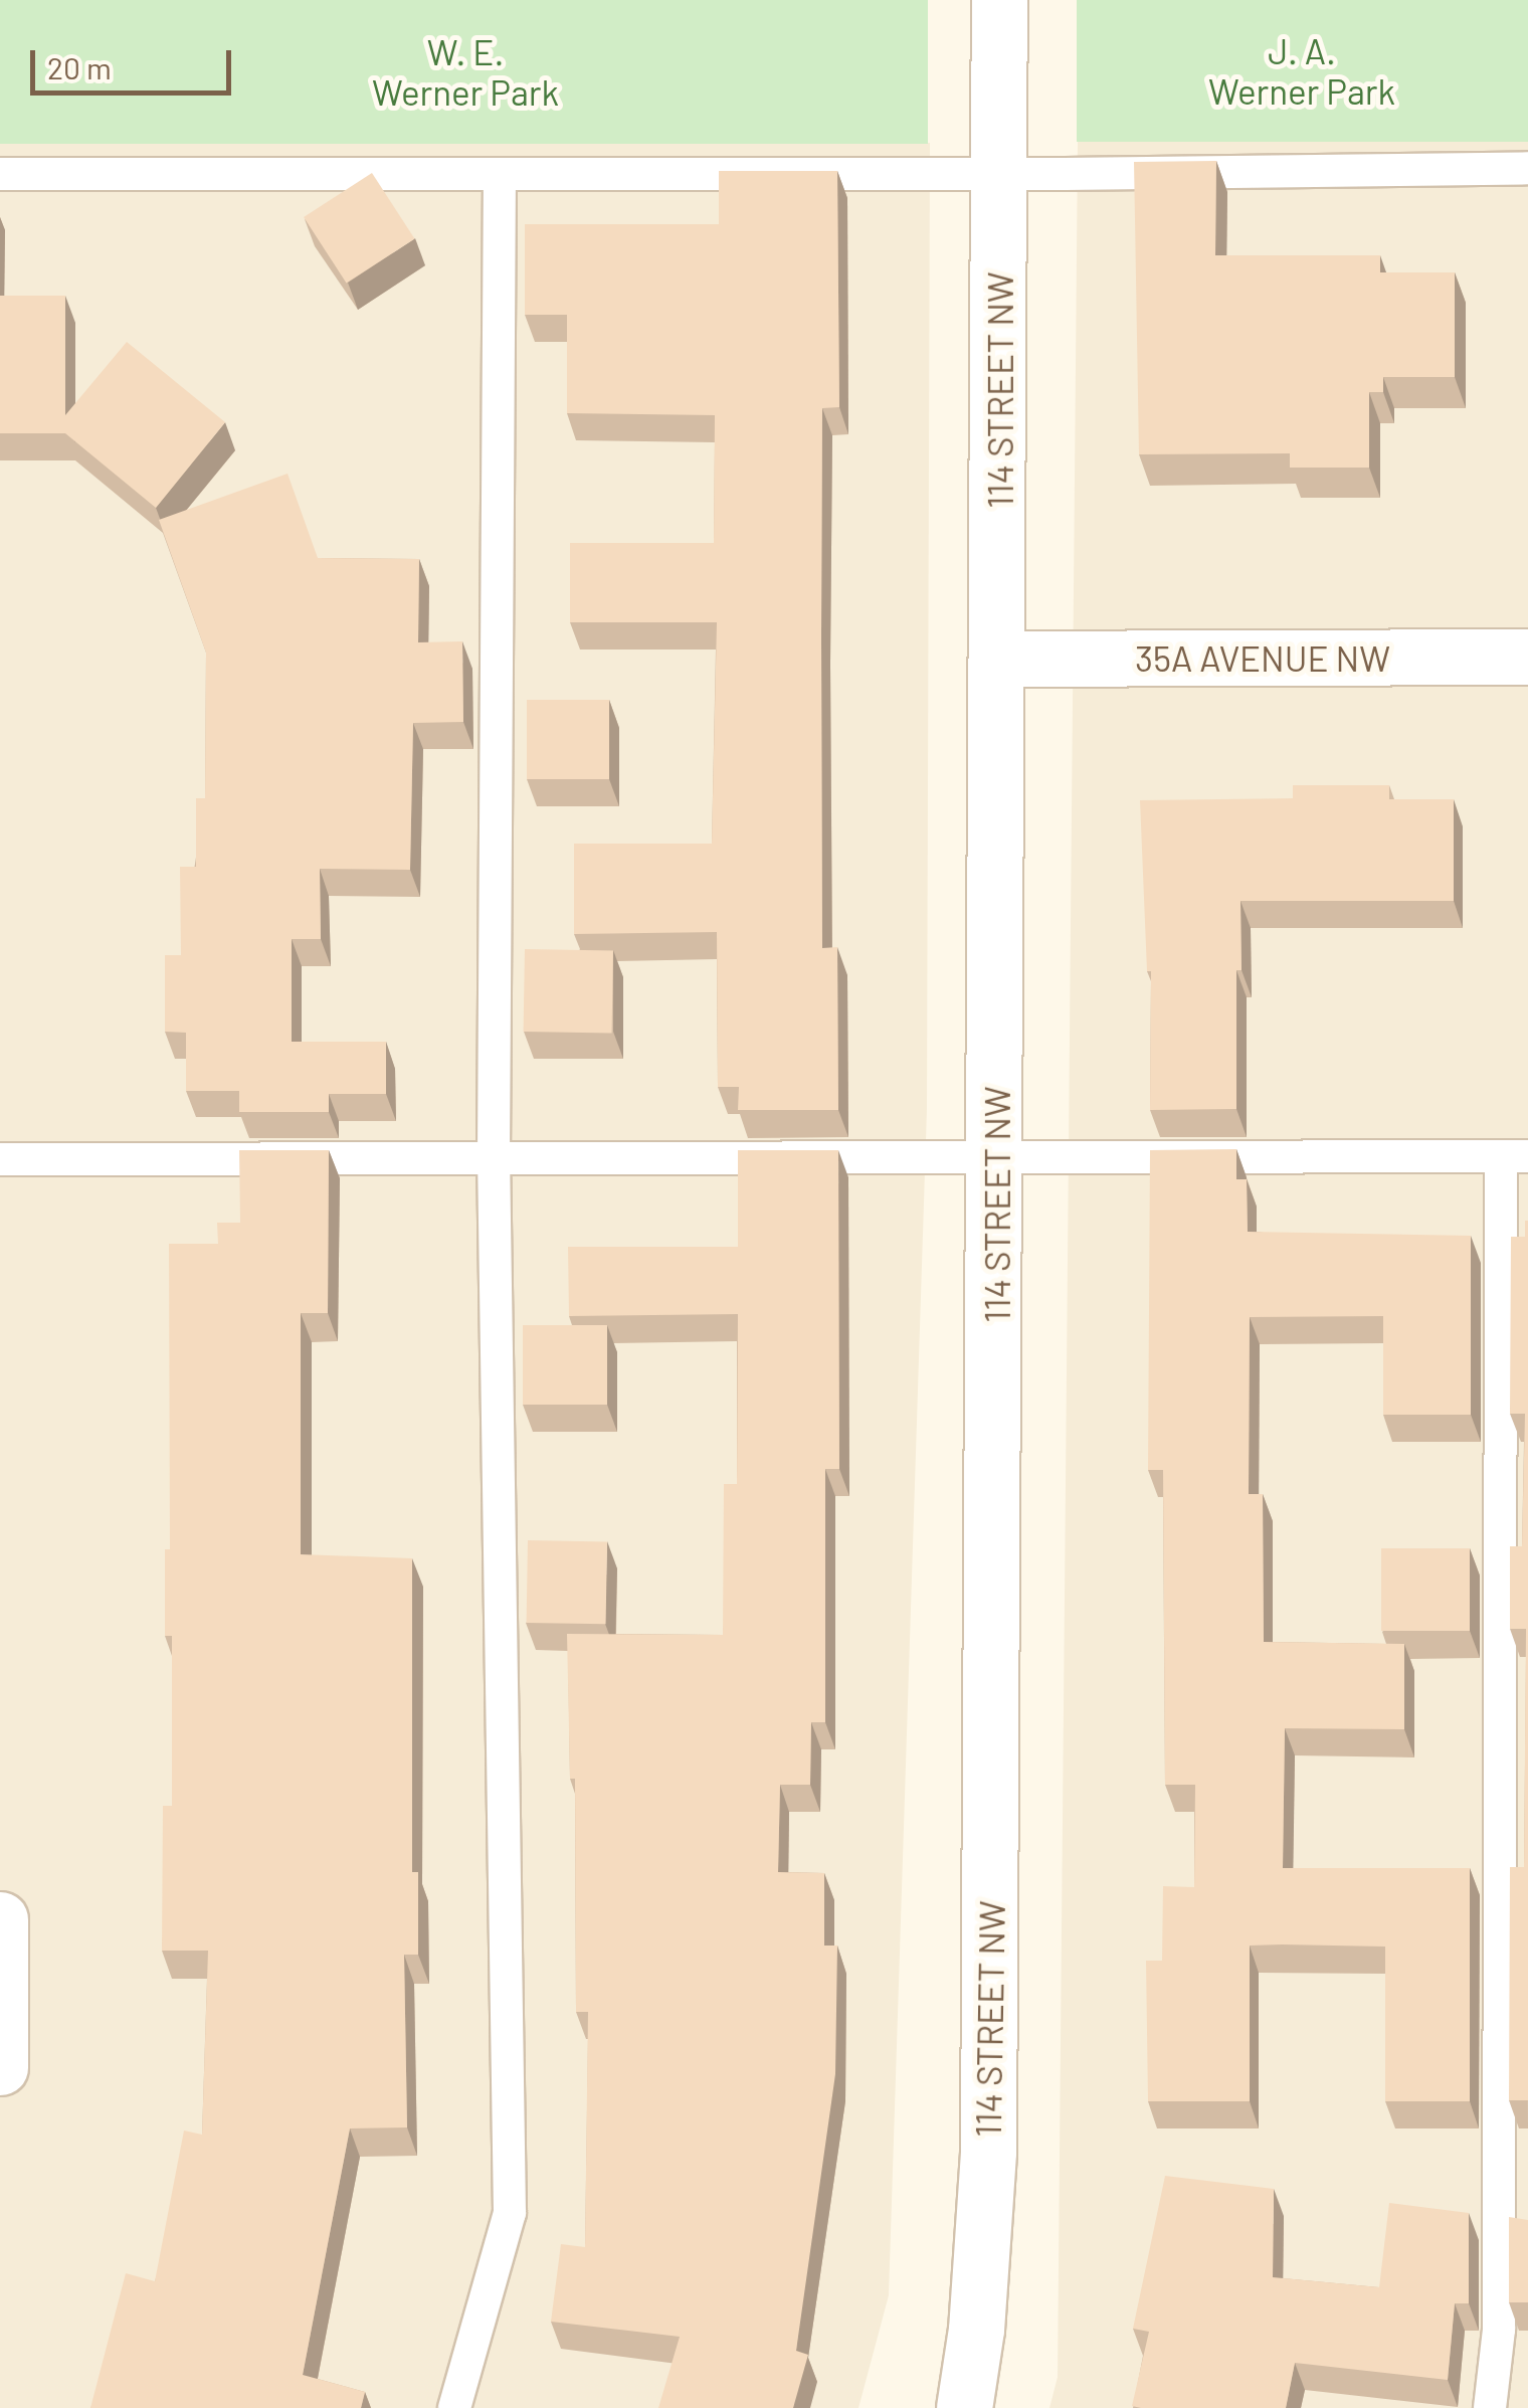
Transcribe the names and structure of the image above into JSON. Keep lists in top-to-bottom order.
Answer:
{
  "streets": {
    "street": ["114 STREET NW", "35A AVENUE NW"]
  },
  "crossings": [
    ["114 STREET NW", "35A AVENUE NW"]
  ],
  "parks": ["J. A. Werner Park", "W. E. Werner Park"],
  "scale_bar": "20 m"
}
